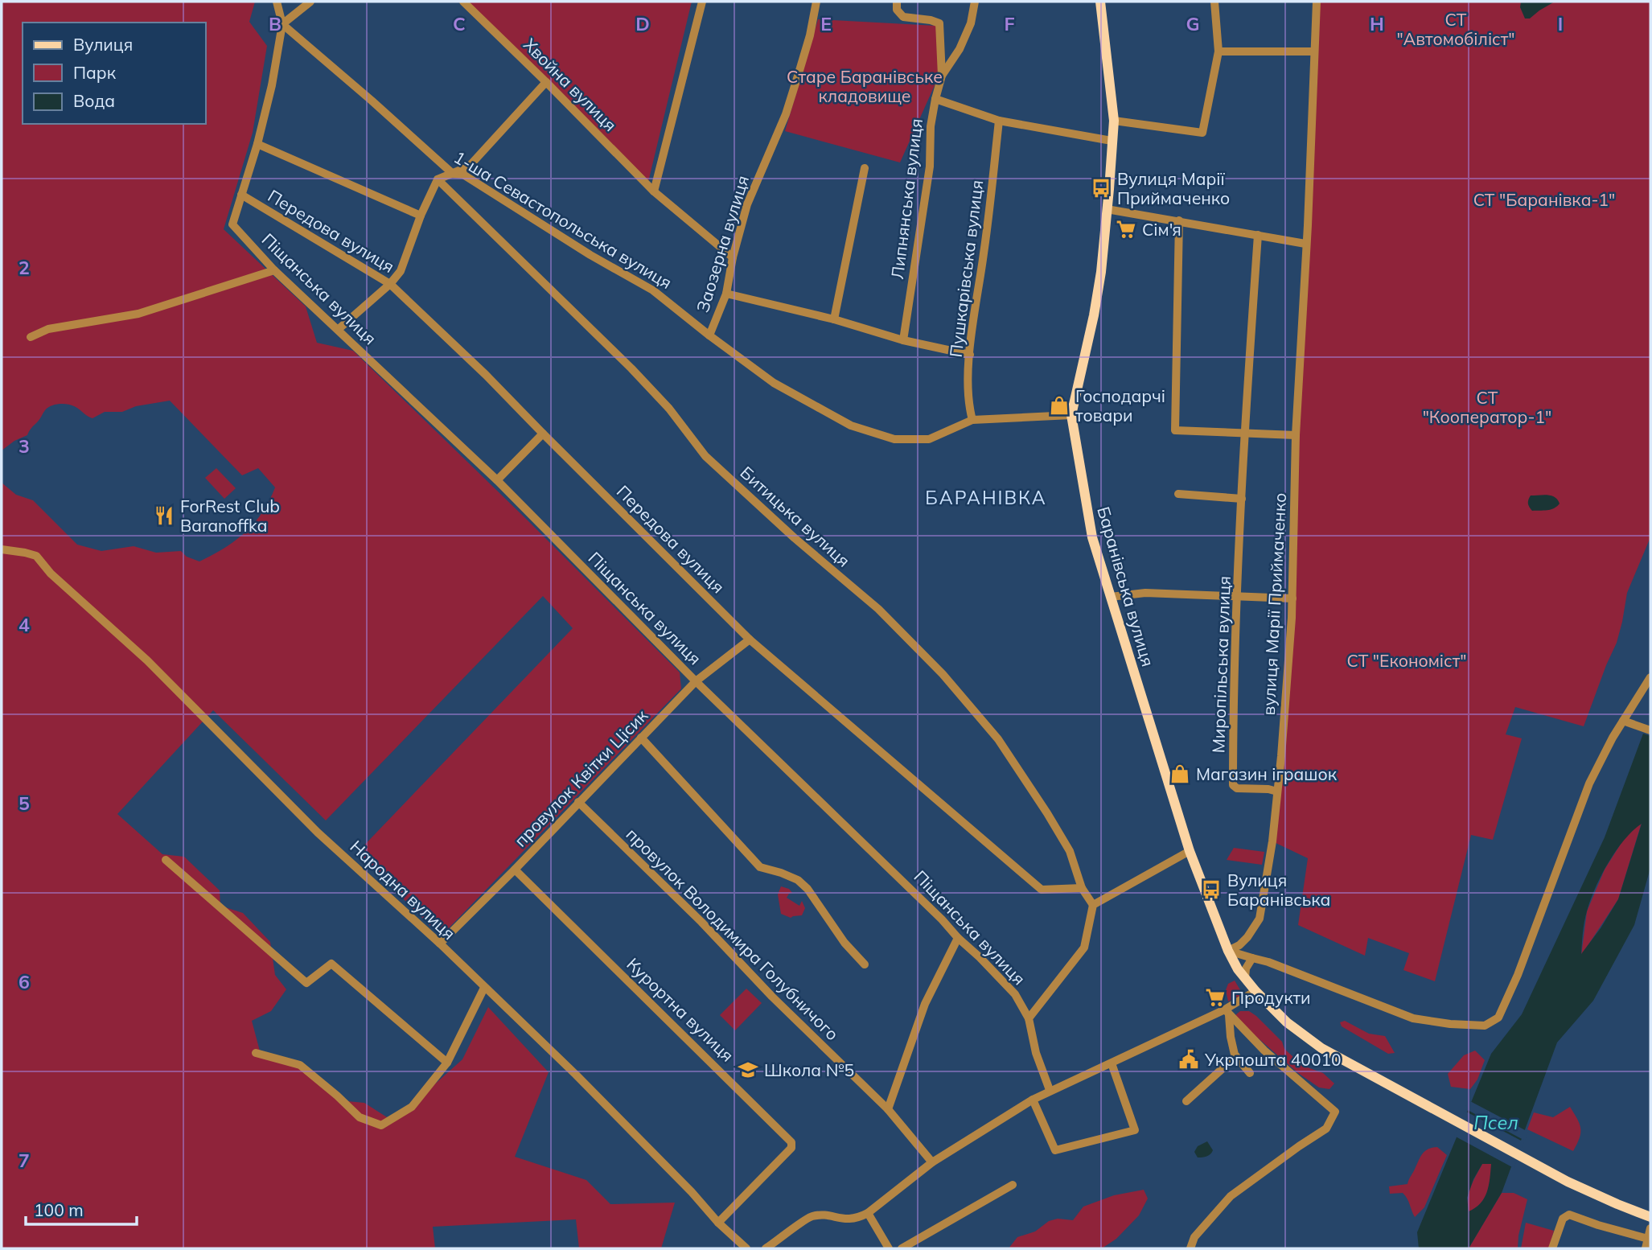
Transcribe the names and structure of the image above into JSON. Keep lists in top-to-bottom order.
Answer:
{
  "streets": {
    "main road": ["Баранівська вулиця"],
    "street": [
      "Хвойна вулиця",
      "Липнянська вулиця",
      "1-ша Севастопольська вулиця",
      "Передова вулиця",
      "Заозерна вулиця",
      "Пушкарівська вулиця",
      "Піщанська вулиця",
      "Битицька вулиця",
      "вулиця Марії Приймаченко",
      "Миропільська вулиця",
      "провулок Квітки Цісик",
      "Народна вулиця",
      "провулок Володимира Голубничого",
      "Курортна вулиця"
    ]
  },
  "crossings": [
    ["Хвойна вулиця", "Заозерна вулиця"],
    ["1-ша Севастопольська вулиця", "Заозерна вулиця"],
    ["1-ша Севастопольська вулиця", "Пушкарівська вулиця"],
    ["1-ша Севастопольська вулиця", "Баранівська вулиця"],
    ["Передова вулиця", "Піщанська вулиця"],
    ["Передова вулиця", "Битицька вулиця"],
    ["Передова вулиця", "провулок Квітки Цісик"],
    ["Піщанська вулиця", "провулок Квітки Цісик"],
    ["Баранівська вулиця", "вулиця Марії Приймаченко"],
    ["вулиця Марії Приймаченко", "Миропільська вулиця"],
    ["провулок Квітки Цісик", "Народна вулиця"],
    ["провулок Квітки Цісик", "провулок Володимира Голубничого"],
    ["провулок Квітки Цісик", "Курортна вулиця"],
    ["Народна вулиця", "Курортна вулиця"]
  ],
  "districts": ["БАРАНІВКА"],
  "water": ["Псел"],
  "parks": [
    "СТ \"Автомобіліст\"",
    "Старе Баранівське кладовище",
    "СТ \"Баранівка-1\"",
    "СТ \"Кооператор-1\"",
    "СТ \"Економіст\""
  ],
  "places": {
    "bus stop": ["Вулиця Марії Приймаченко", "Вулиця Баранівська"],
    "supermarket": ["Сім'я", "Продукти"],
    "shop": ["Господарчі товари", "Магазин іграшок"],
    "restaurant": ["ForRest Club Baranoffka"],
    "public building": ["Укрпошта 40010"],
    "school or university": ["Школа №5"]
  },
  "legend": ["Вулиця", "Парк", "Вода"],
  "scale_bar": "100 m",
  "grid": {
    "columns": [
      "B",
      "C",
      "D",
      "E",
      "F",
      "G",
      "H",
      "I"
    ],
    "rows": [
      "2",
      "3",
      "4",
      "5",
      "6",
      "7"
    ]
  }
}
